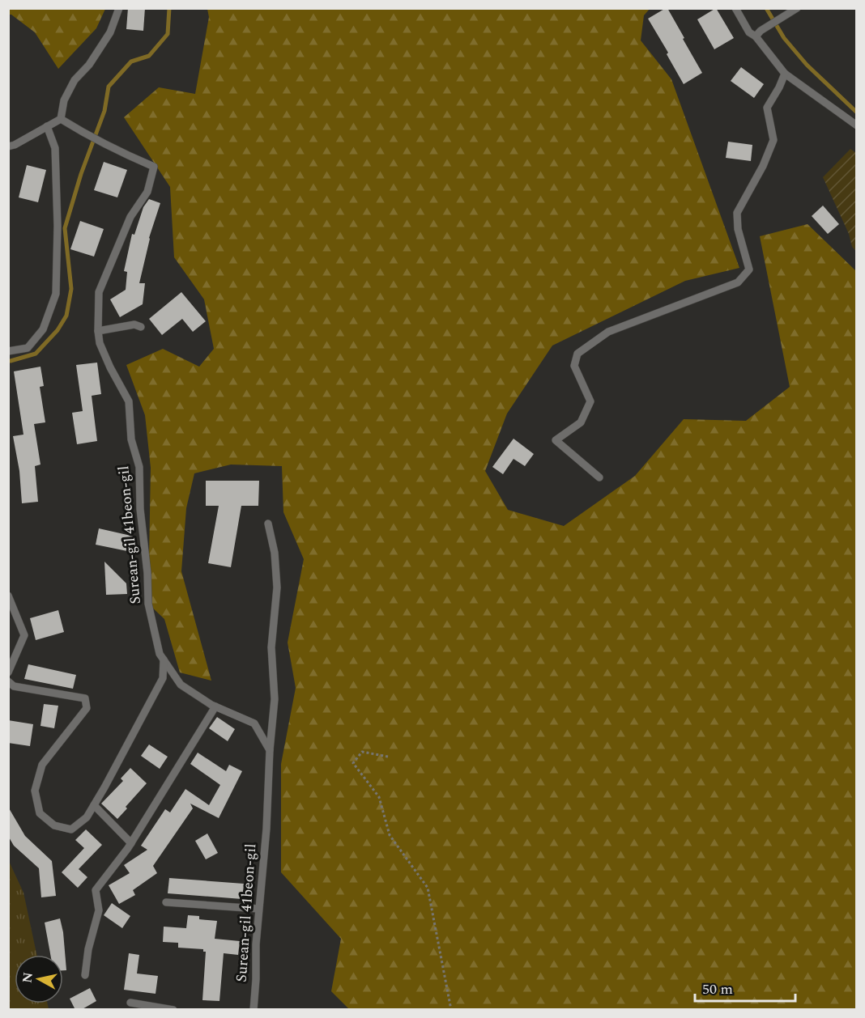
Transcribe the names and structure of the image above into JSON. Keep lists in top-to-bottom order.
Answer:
{
  "streets": {
    "lane": ["Surean-gil 41beon-gil"]
  },
  "scale_bar": "50 m",
  "north": "left"
}
